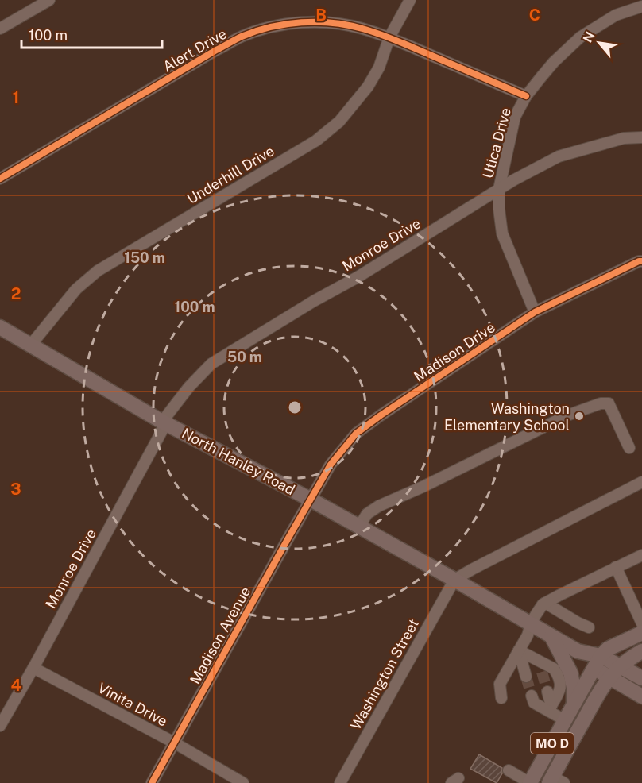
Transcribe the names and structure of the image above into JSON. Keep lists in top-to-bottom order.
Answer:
{
  "streets": {
    "main road": ["North Hanley Road", "MO D"],
    "street": [
      "Alert Drive",
      "Utica Drive",
      "Underhill Drive",
      "Monroe Drive",
      "Madison Drive",
      "Madison Avenue",
      "Washington Street",
      "Vinita Drive"
    ]
  },
  "crossings": [
    ["Alert Drive", "Utica Drive"],
    ["Alert Drive", "Underhill Drive"],
    ["Utica Drive", "Monroe Drive"],
    ["Utica Drive", "Madison Drive"],
    ["Underhill Drive", "North Hanley Road"],
    ["Monroe Drive", "North Hanley Road"],
    ["Monroe Drive", "Vinita Drive"],
    ["Madison Drive", "North Hanley Road"],
    ["Madison Drive", "Madison Avenue"],
    ["North Hanley Road", "Madison Avenue"],
    ["North Hanley Road", "Washington Street"],
    ["North Hanley Road", "MO D"],
    ["Madison Avenue", "Vinita Drive"]
  ],
  "places": ["Washington Elementary School"],
  "scale_bar": "100 m",
  "north": "top left",
  "grid": {
    "columns": ["B", "C"],
    "rows": [
      "1",
      "2",
      "3",
      "4"
    ]
  },
  "rings": ["150 m", "100 m", "50 m"]
}
